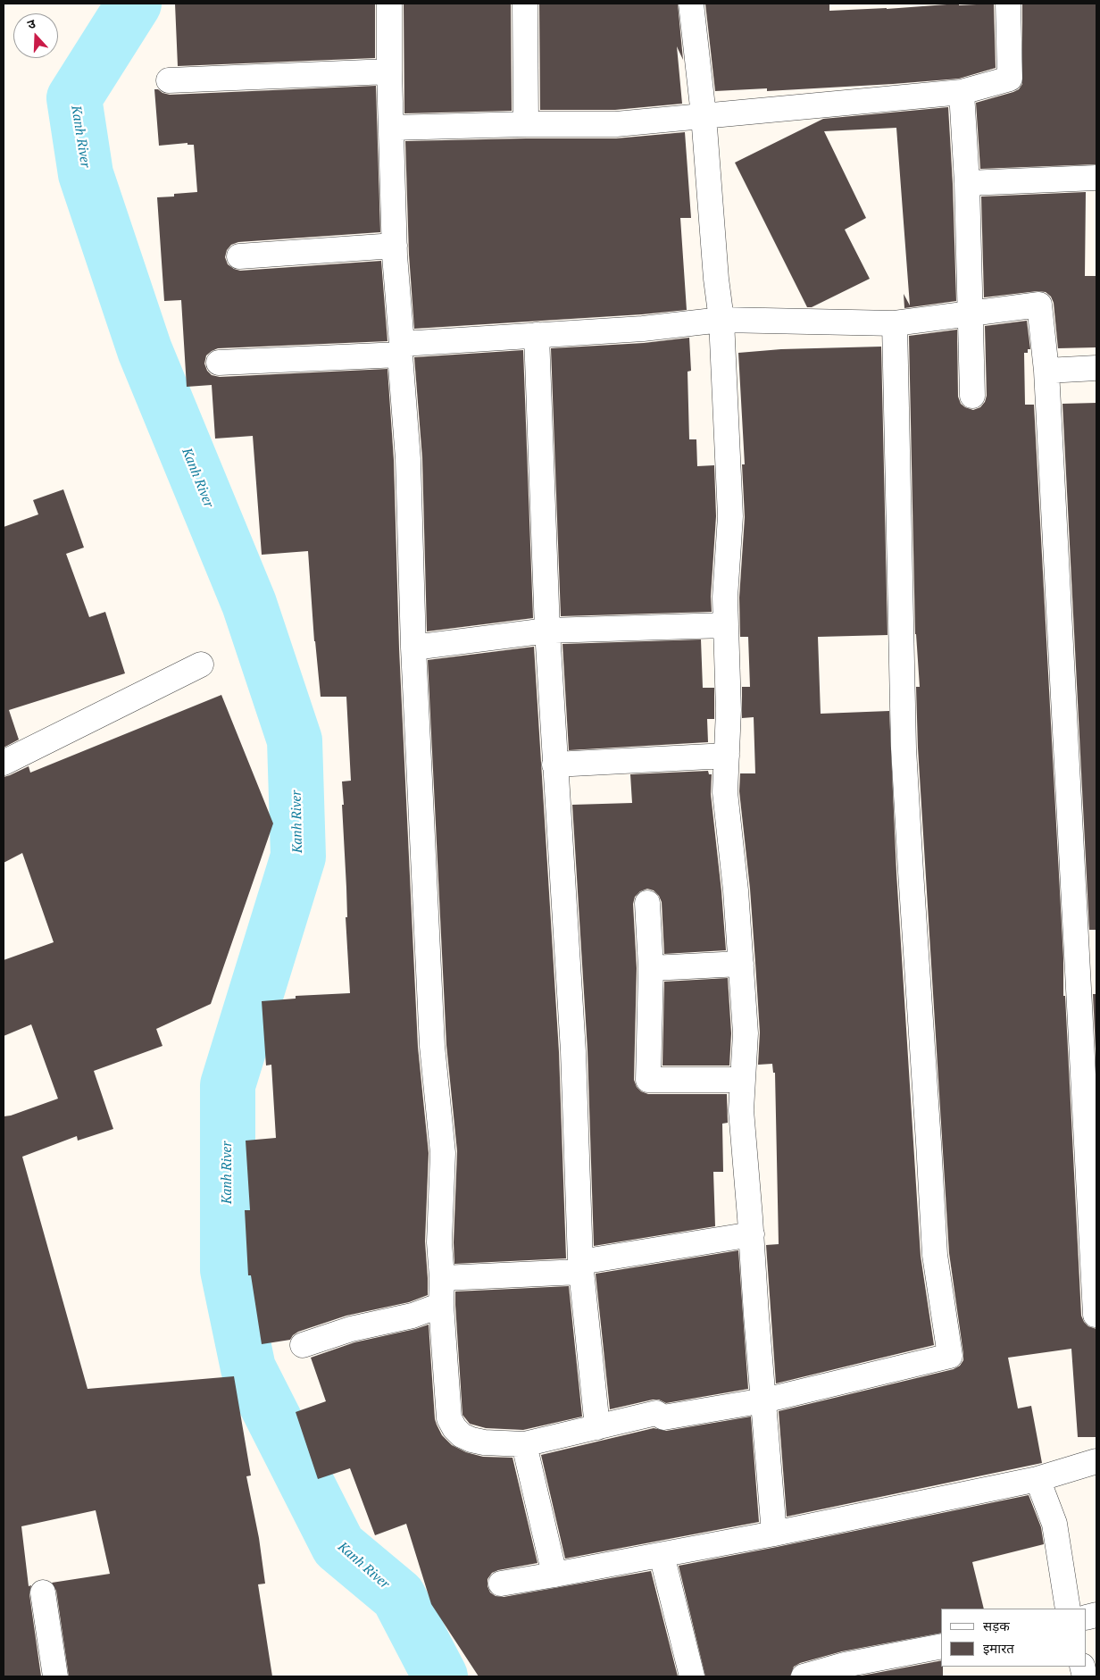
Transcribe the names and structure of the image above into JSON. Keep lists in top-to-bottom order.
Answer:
{
  "water": ["Kanh River"],
  "legend": ["सड़क", "इमारत"],
  "north": "top"
}
